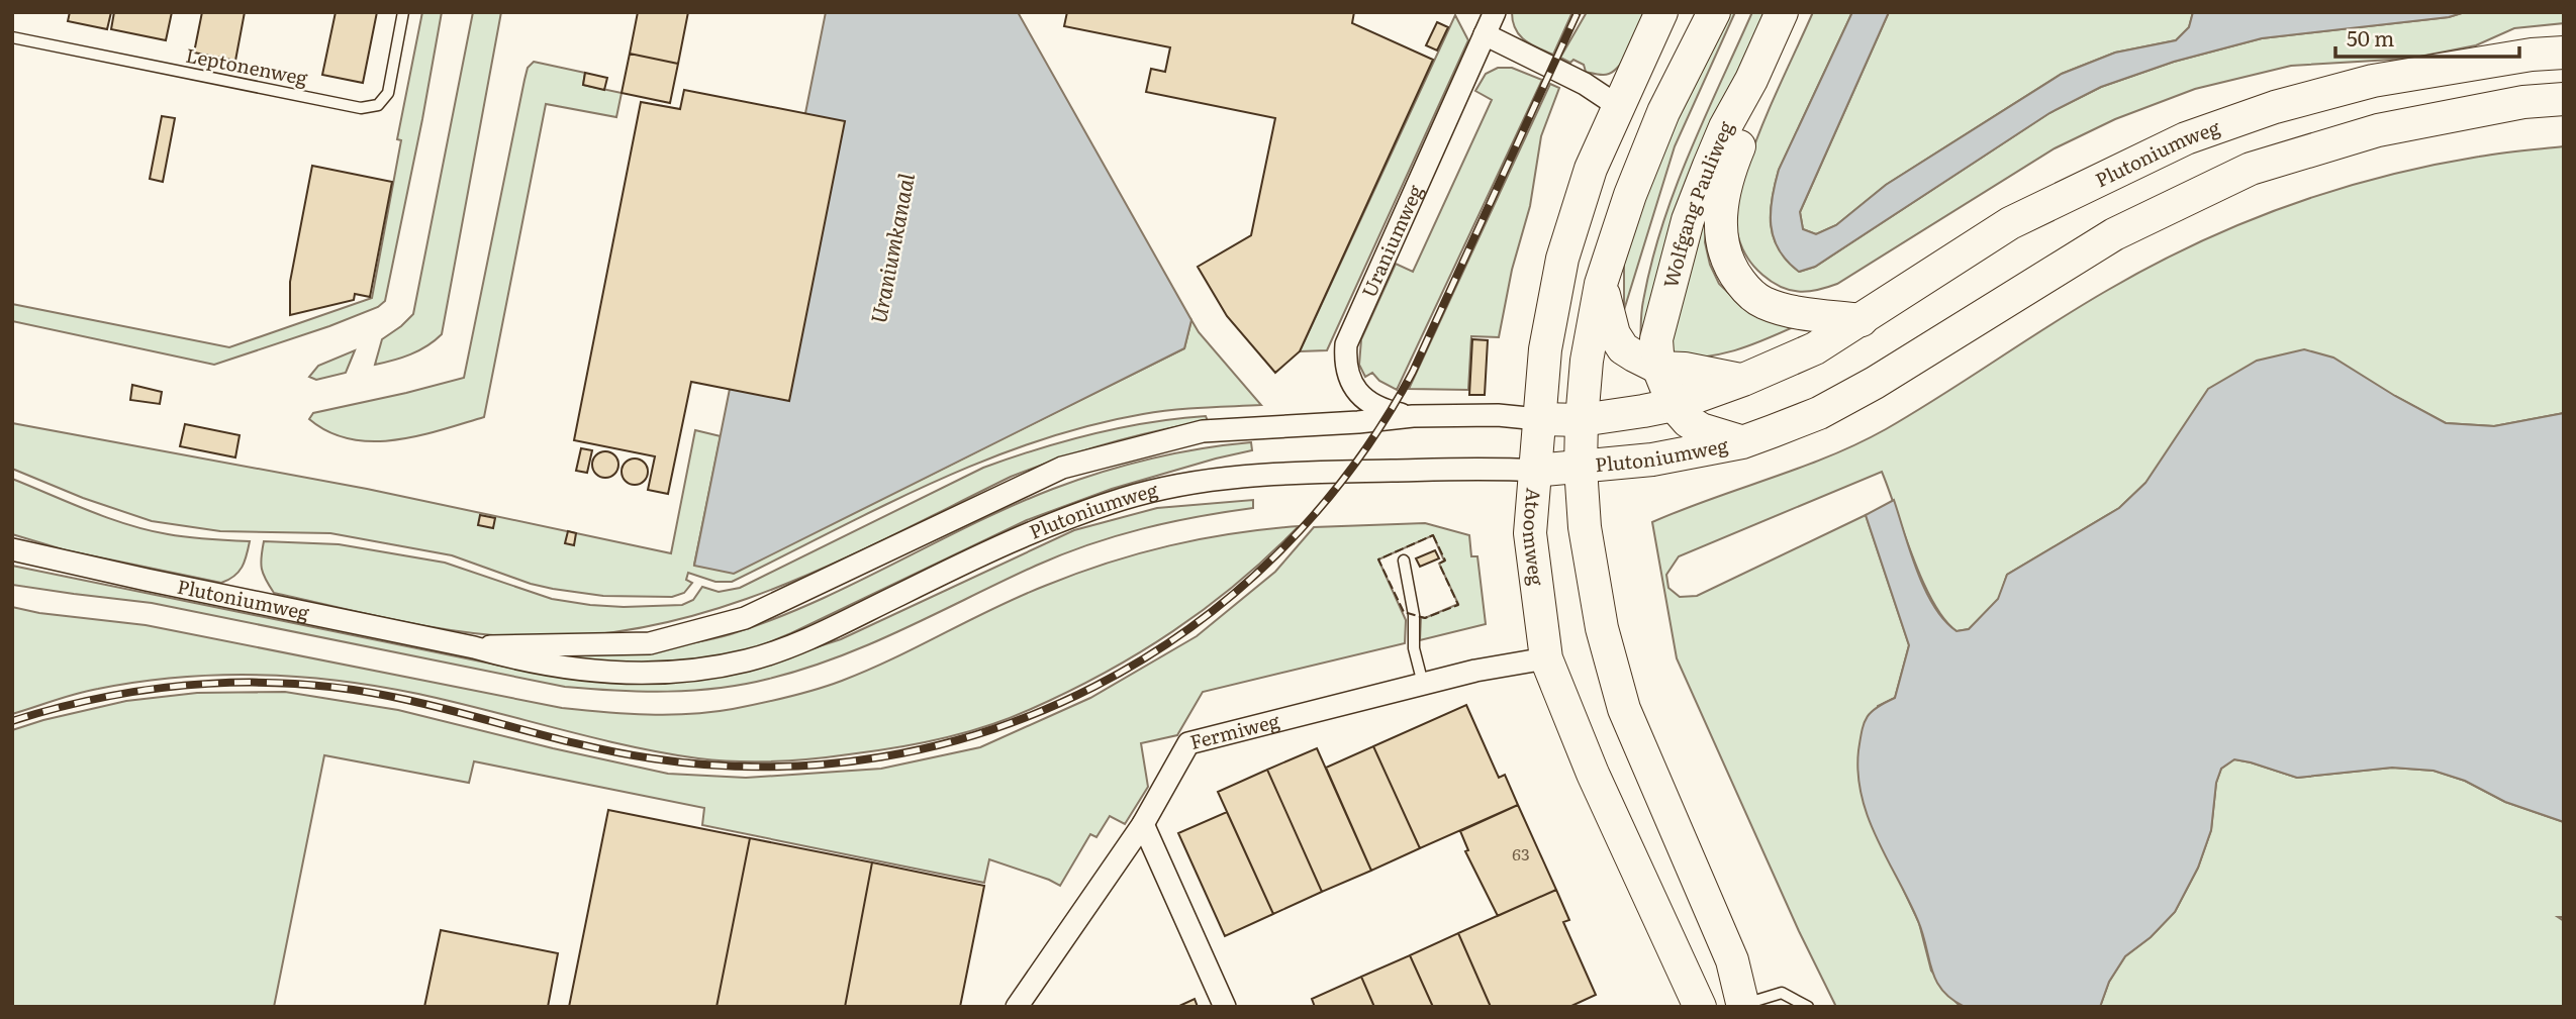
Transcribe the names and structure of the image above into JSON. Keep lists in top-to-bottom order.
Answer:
{
  "streets": {
    "main road": ["Plutoniumweg", "Wolfgang Pauliweg", "Atoomweg"],
    "street": ["Uraniumweg", "Fermiweg"],
    "lane": ["Leptonenweg"]
  },
  "crossings": [
    ["Plutoniumweg", "Wolfgang Pauliweg"],
    ["Plutoniumweg", "Uraniumweg"],
    ["Plutoniumweg", "Atoomweg"],
    ["Atoomweg", "Fermiweg"]
  ],
  "water": ["Uraniumkanaal"],
  "house_numbers": ["63"],
  "scale_bar": "50 m"
}
